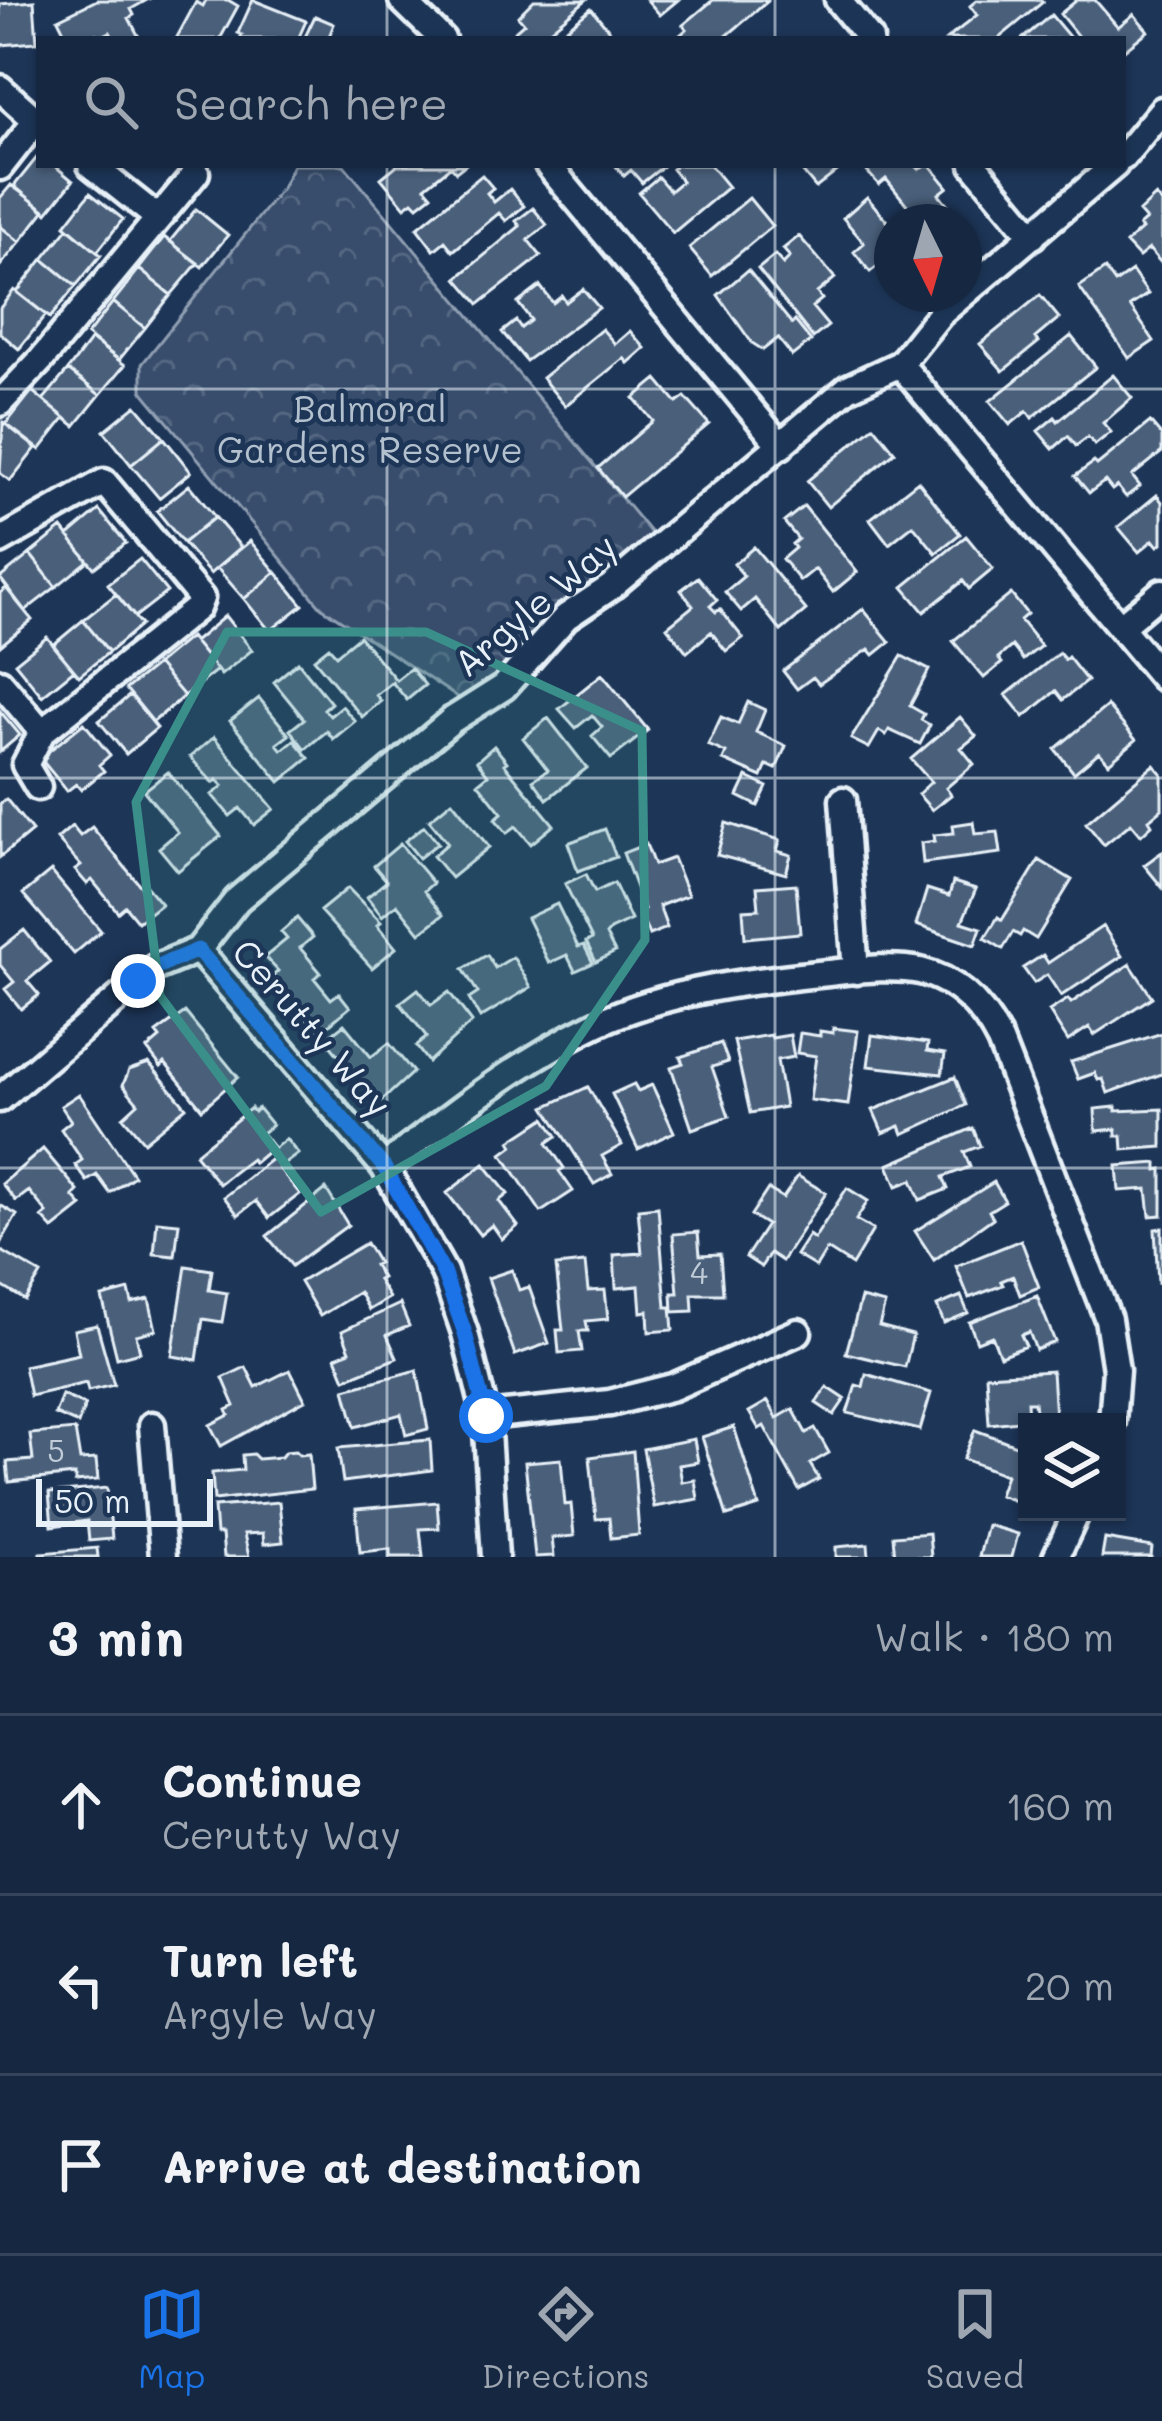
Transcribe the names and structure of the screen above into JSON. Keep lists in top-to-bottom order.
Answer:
{
  "streets": {
    "street": ["Argyle Way", "Cerutty Way"]
  },
  "crossings": [
    ["Argyle Way", "Cerutty Way"]
  ],
  "parks": ["Balmoral Gardens Reserve"],
  "house_numbers": ["4", "5"],
  "scale_bar": "50 m",
  "north": "bottom",
  "page": {
    "search": "Search here",
    "scale": "50 m",
    "heading": ["3 min", "Walk · 180 m"],
    "list": [
      ["Continue", "Cerutty Way", "160 m"],
      ["Turn left", "Argyle Way", "20 m"],
      "Arrive at destination"
    ],
    "nav": ["Map", "Directions", "Saved"]
  }
}
